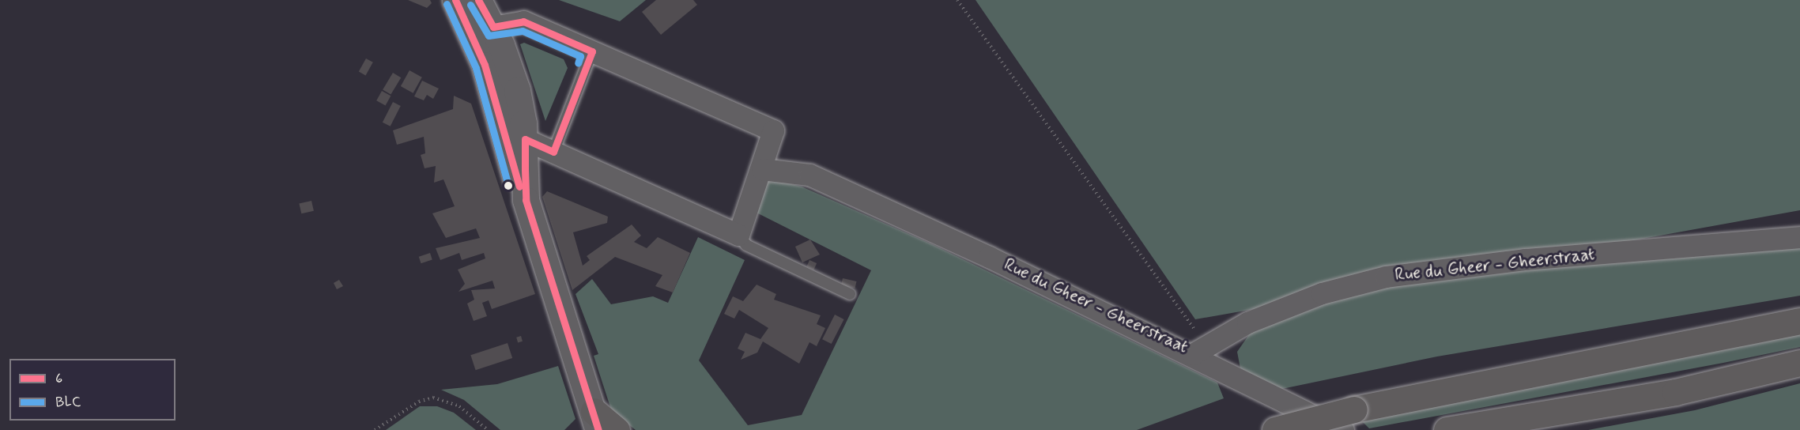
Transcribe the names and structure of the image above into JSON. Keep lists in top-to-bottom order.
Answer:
{
  "streets": {
    "street": ["Rue du Gheer - Gheerstraat"]
  },
  "lines": ["transit line 6", "transit line BLC"],
  "legend": ["6", "BLC"]
}
